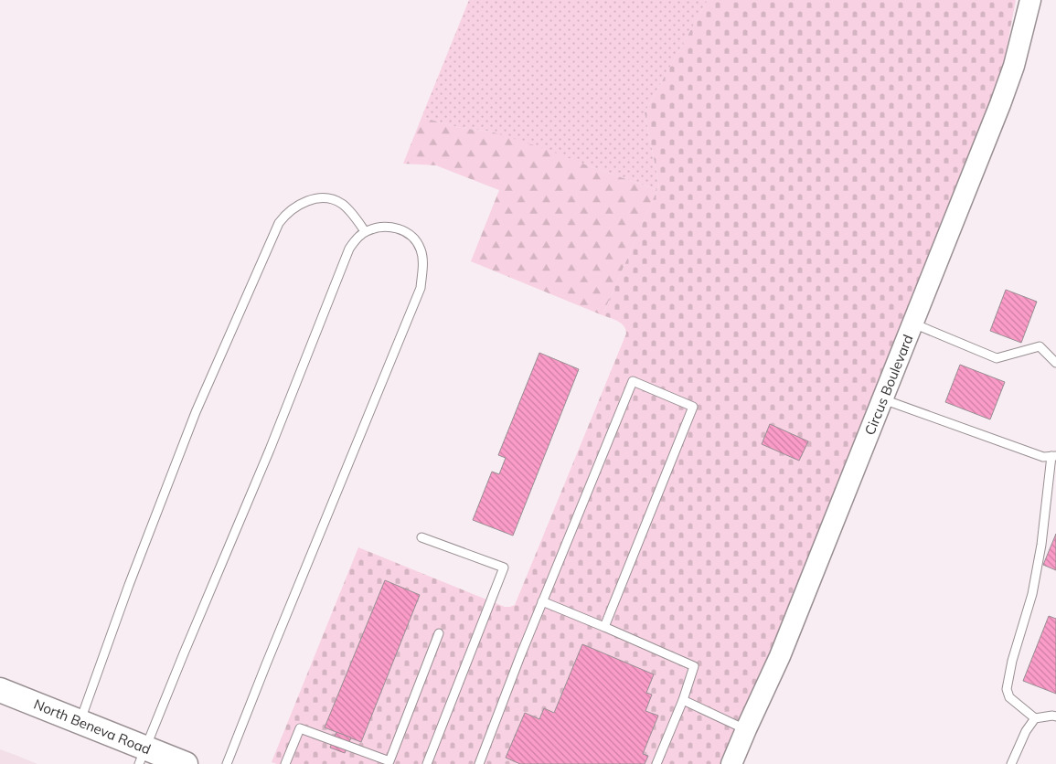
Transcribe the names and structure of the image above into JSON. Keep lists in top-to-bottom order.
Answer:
{
  "streets": {
    "main road": ["North Beneva Road"],
    "street": ["Circus Boulevard"]
  }
}
